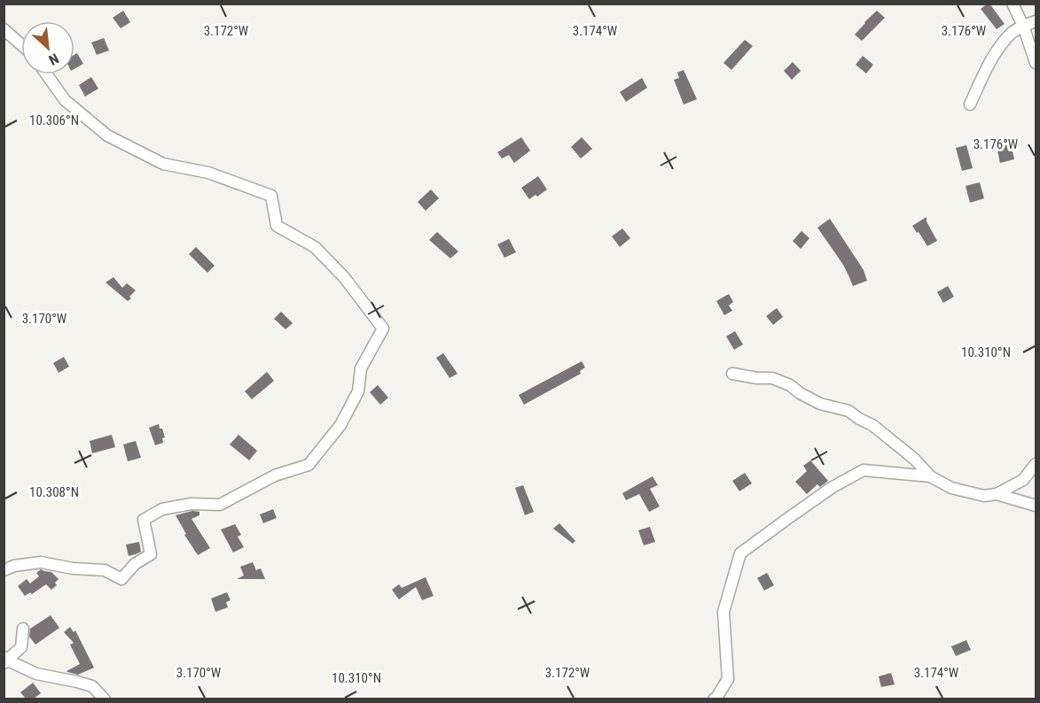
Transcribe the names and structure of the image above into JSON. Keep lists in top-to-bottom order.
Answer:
{
  "north": "bottom right",
  "coordinates": [
    "3.172°W",
    "3.174°W",
    "3.176°W",
    "10.306°N",
    "3.170°W",
    "10.310°N",
    "10.308°N"
  ]
}
